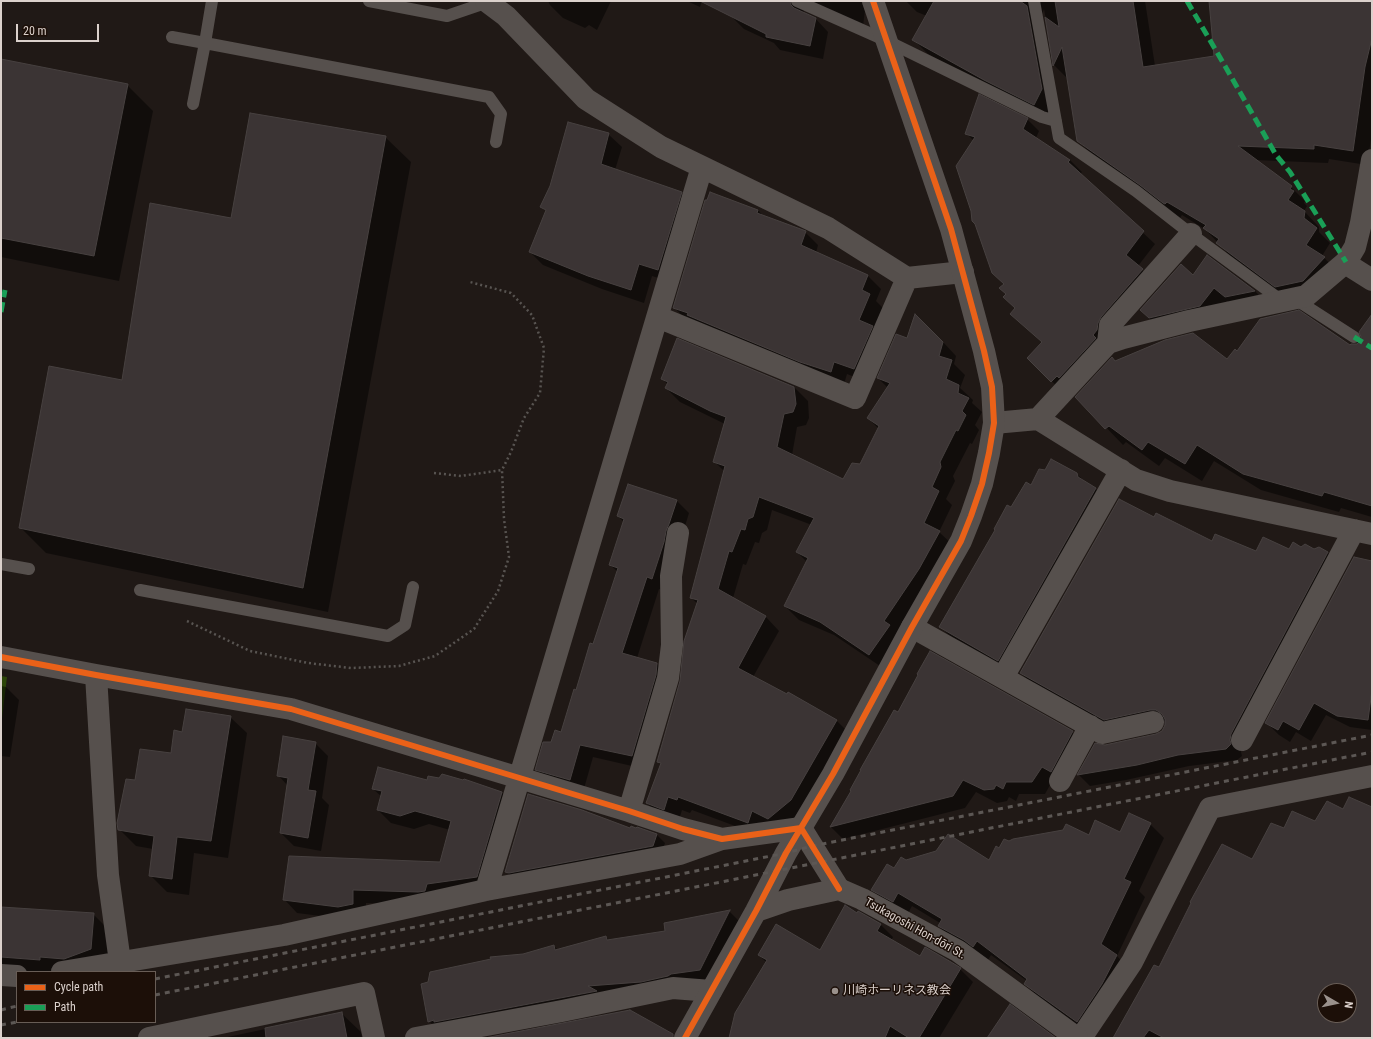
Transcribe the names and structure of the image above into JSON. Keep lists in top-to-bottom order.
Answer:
{
  "streets": {
    "street": ["Tsukagoshi Hon-dōri St."]
  },
  "places": ["川崎ホーリネス教会"],
  "legend": ["Cycle path", "Path"],
  "scale_bar": "20 m",
  "north": "right"
}
